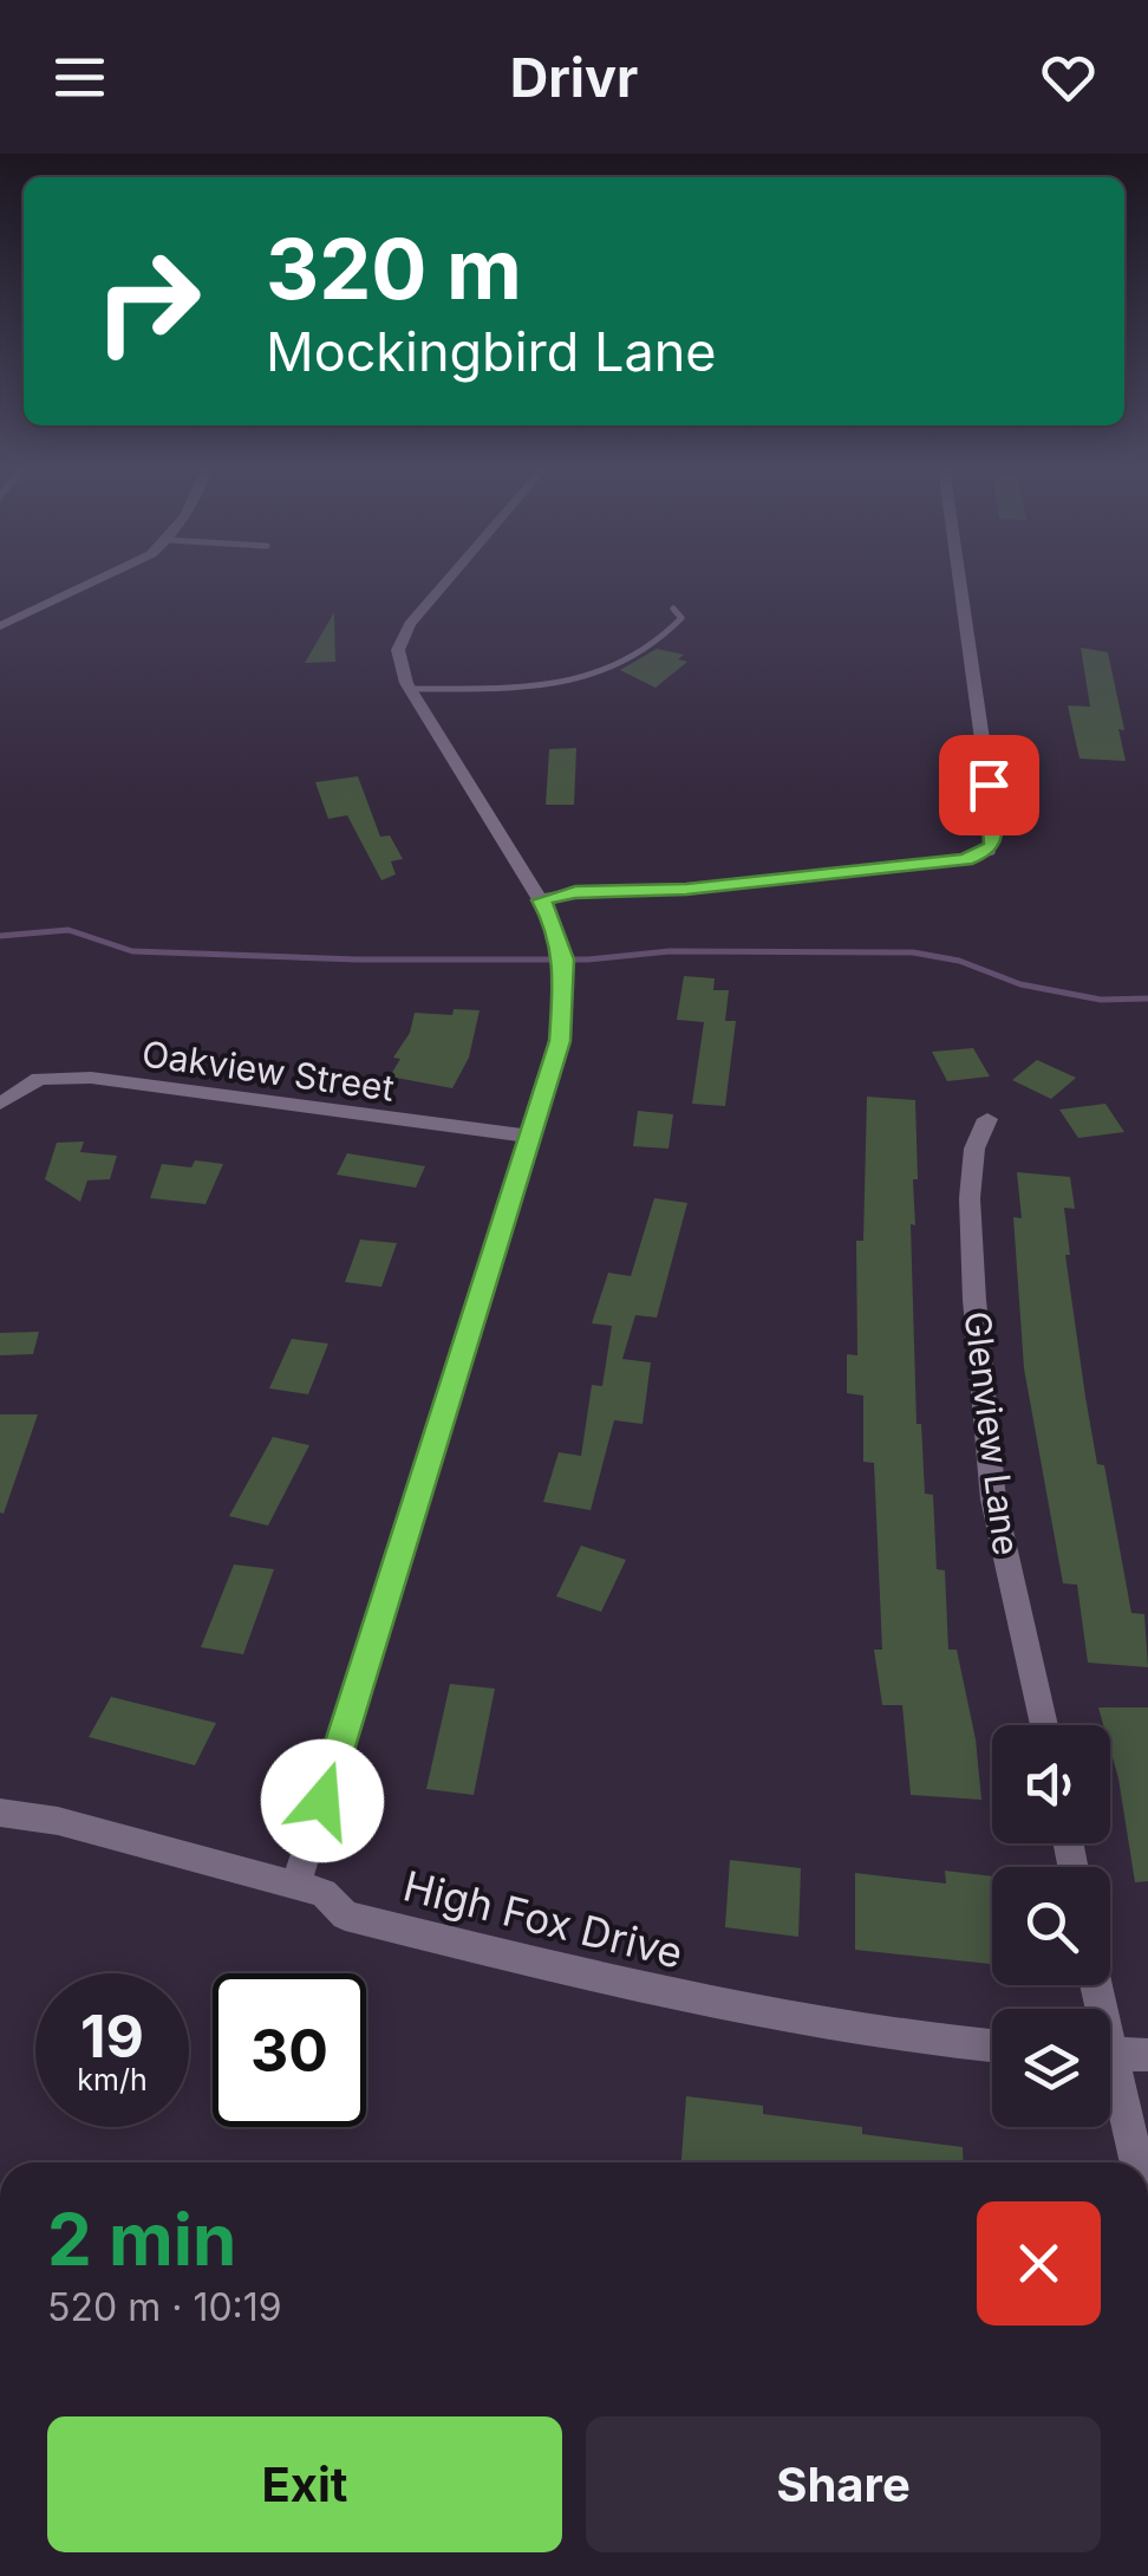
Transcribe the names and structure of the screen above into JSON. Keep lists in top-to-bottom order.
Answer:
{
  "streets": {
    "street": ["Oakview Street", "Glenview Lane", "High Fox Drive"]
  },
  "page": {
    "header": "Drivr",
    "turn": ["320 m", "Mockingbird Lane"],
    "speed": "19 km/h",
    "limit": "30",
    "heading": ["2 min", "520 m · 10:19"],
    "buttons": ["Exit", "Share"]
  }
}
